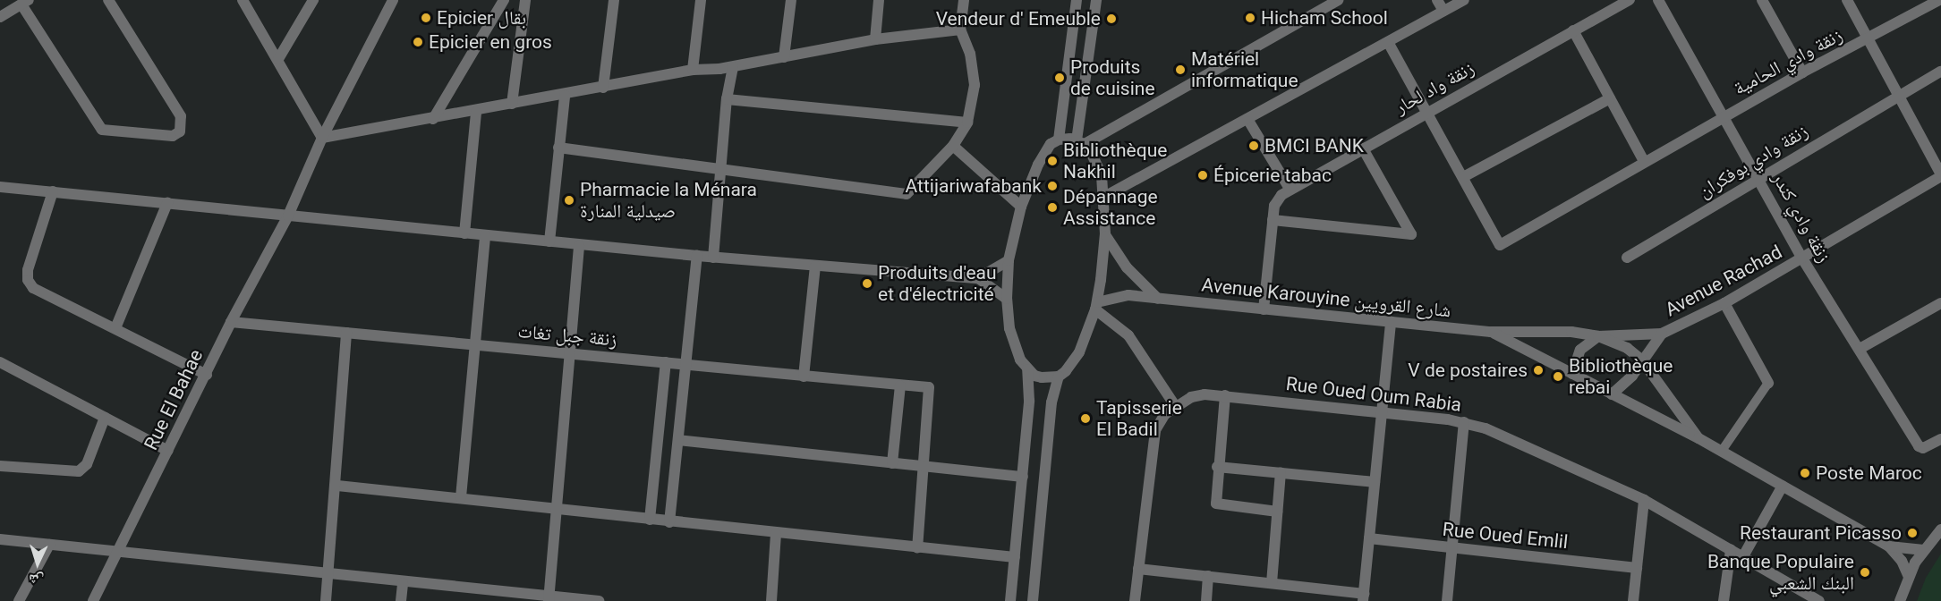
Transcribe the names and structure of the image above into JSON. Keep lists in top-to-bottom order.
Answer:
{
  "streets": {
    "street": [
      "زنقة وادي الحامية",
      "زنقة واد لحار",
      "زنقة وادي بوفكران",
      "زنقة وادي كندر",
      "Avenue Rachad",
      "Avenue Karouyine شارع القرويين",
      "زنقة جبل تغات",
      "Rue Oued Oum Rabia",
      "Rue El Bahae",
      "Rue Oued Emlil"
    ]
  },
  "crossings": [
    ["زنقة وادي الحامية", "زنقة وادي كندر"],
    ["زنقة واد لحار", "Avenue Karouyine شارع القرويين"],
    ["زنقة وادي بوفكران", "زنقة وادي كندر"],
    ["زنقة وادي كندر", "Avenue Rachad"],
    ["Avenue Rachad", "Avenue Karouyine شارع القرويين"],
    ["زنقة جبل تغات", "Rue El Bahae"]
  ],
  "places": [
    "Epicier بقال",
    "Hicham School",
    "Vendeur d' Emeuble",
    "Epicier en gros",
    "Matériel informatique",
    "Produits de cuisine",
    "BMCI BANK",
    "Bibliothèque Nakhil",
    "Épicerie tabac",
    "Attijariwafabank",
    "Pharmacie la Ménara صيدلية المنارة",
    "Dépannage Assistance",
    "Produits d'eau et d'électricité",
    "V de postaires",
    "Bibliothèque rebai",
    "Tapisserie El Badil",
    "Poste Maroc",
    "Restaurant Picasso",
    "Banque Populaire البنك الشعبي"
  ],
  "north": "bottom"
}
